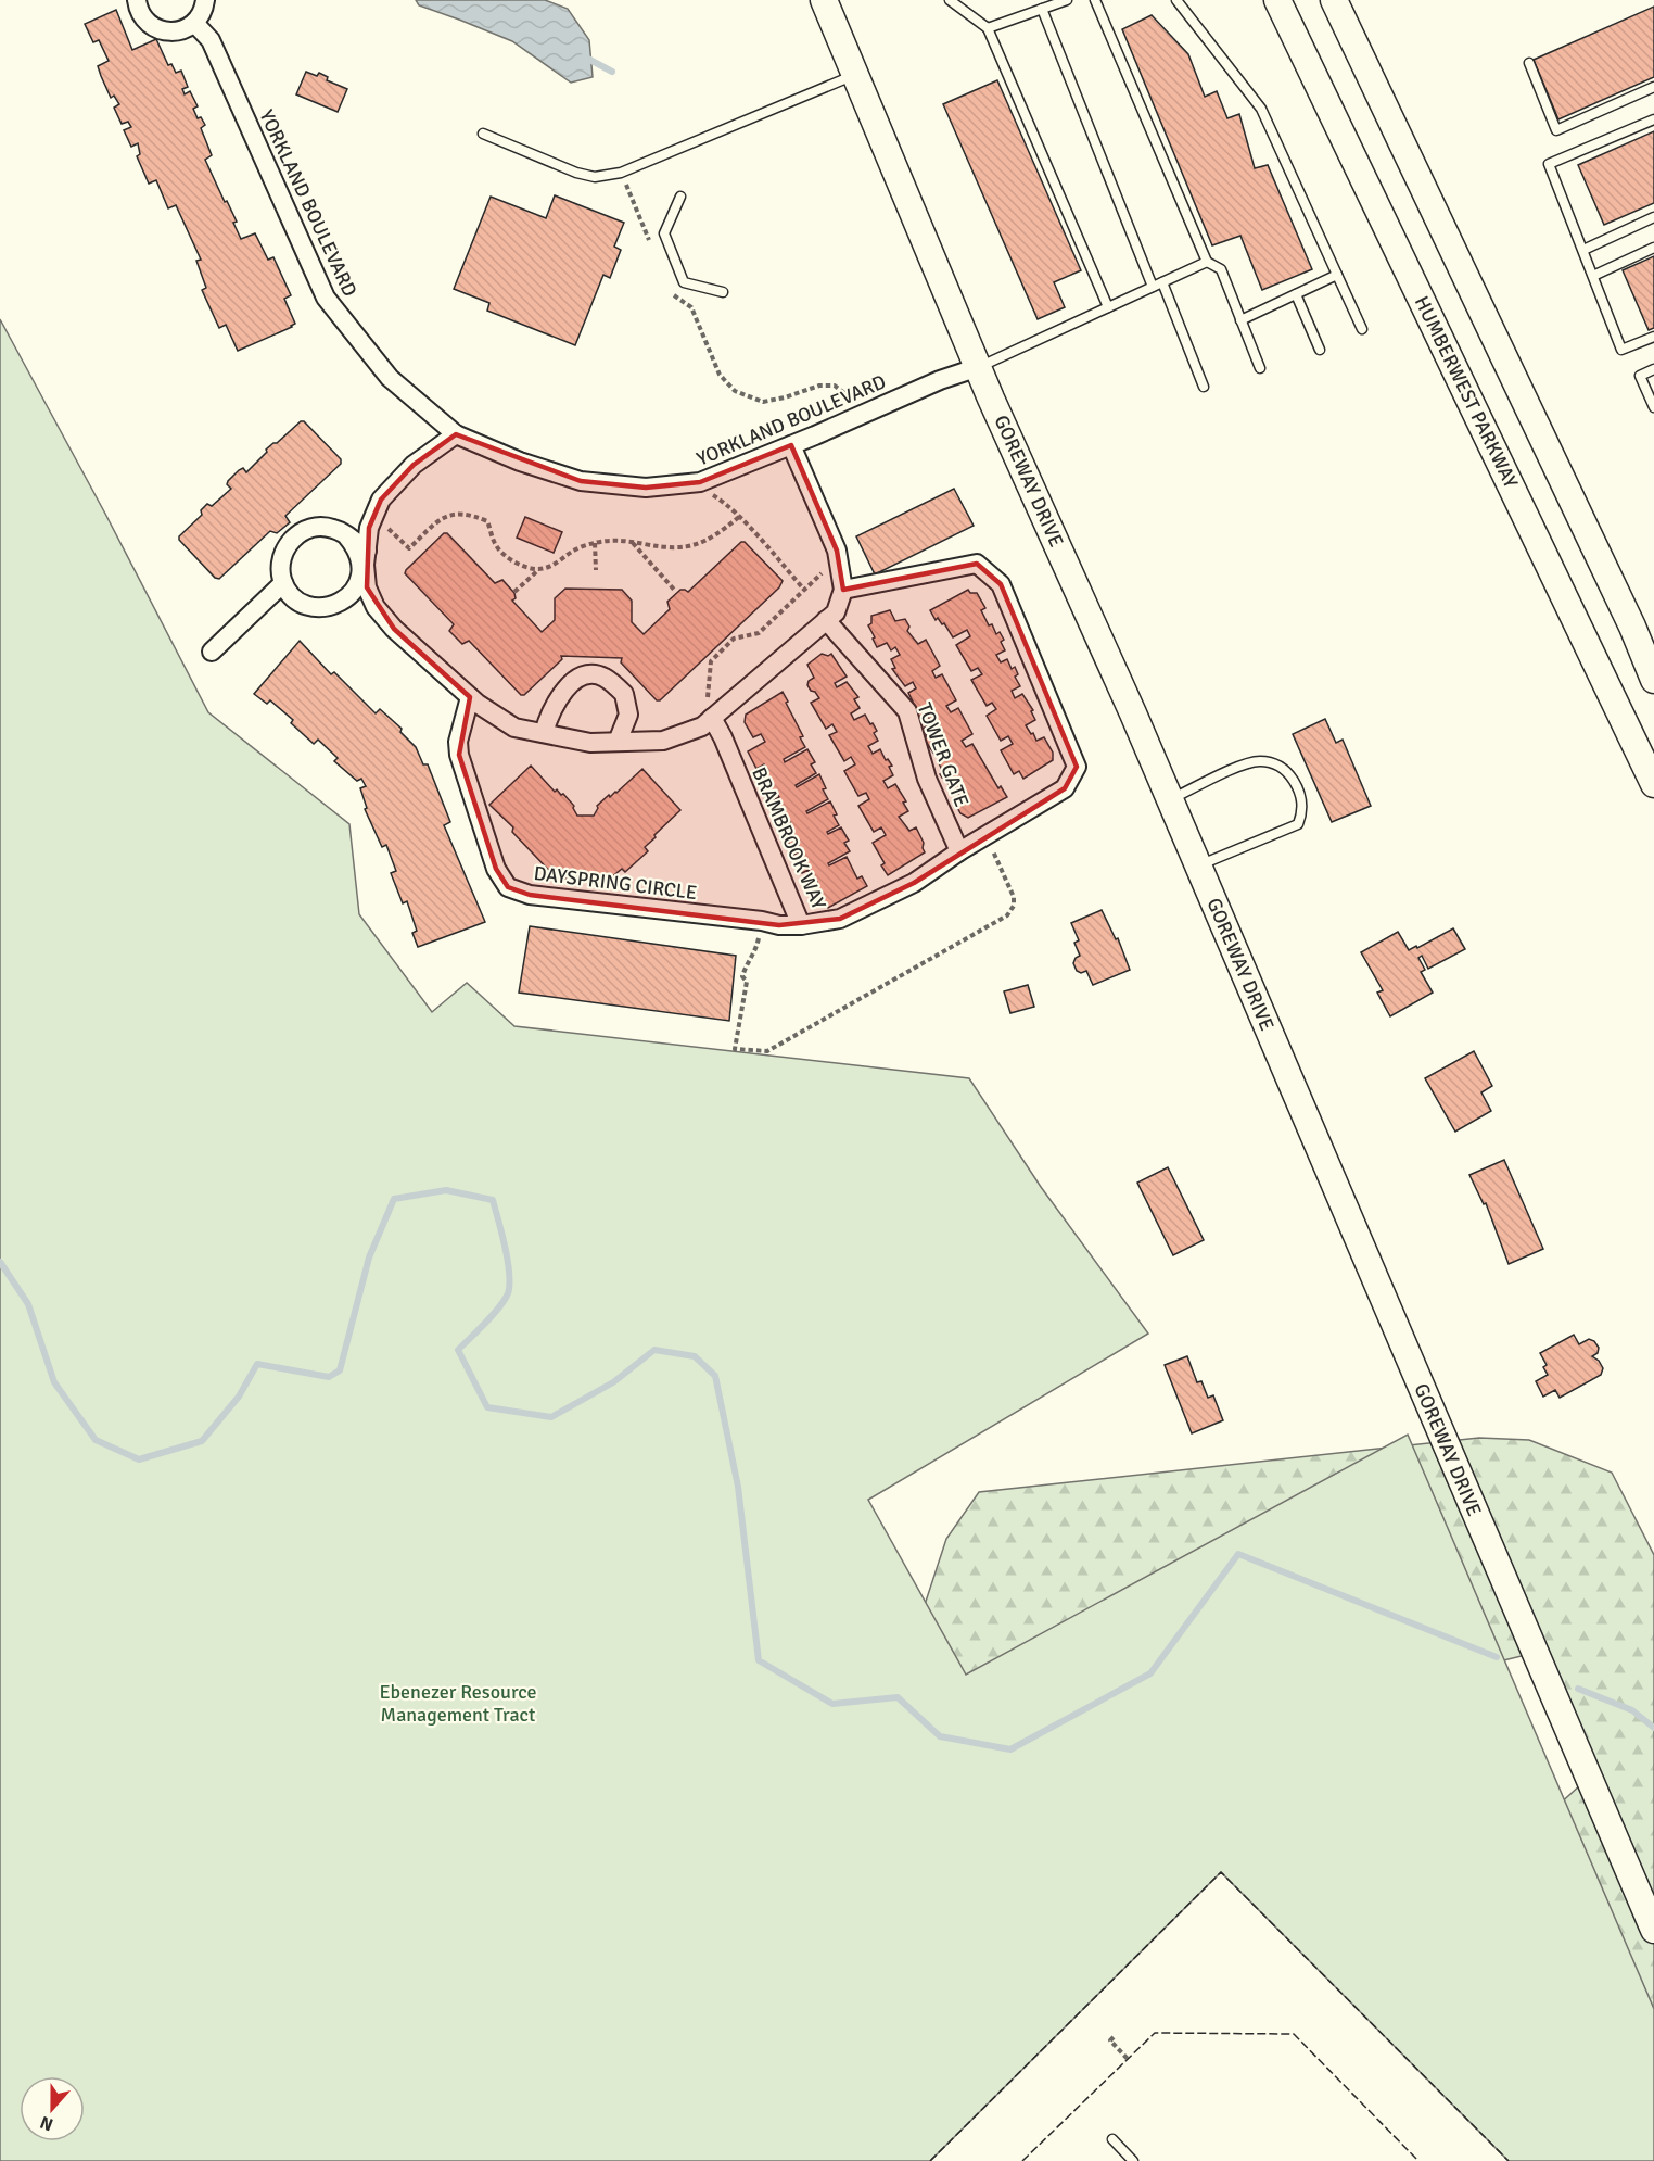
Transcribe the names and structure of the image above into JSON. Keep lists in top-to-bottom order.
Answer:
{
  "streets": {
    "street": [
      "YORKLAND BOULEVARD",
      "HUMBERWEST PARKWAY",
      "GOREWAY DRIVE",
      "TOWER GATE",
      "BRAMBROOK WAY",
      "DAYSPRING CIRCLE"
    ]
  },
  "crossings": [
    ["YORKLAND BOULEVARD", "GOREWAY DRIVE"],
    ["TOWER GATE", "BRAMBROOK WAY"],
    ["BRAMBROOK WAY", "DAYSPRING CIRCLE"]
  ],
  "parks": ["Ebenezer Resource Management Tract"],
  "north": "bottom"
}
